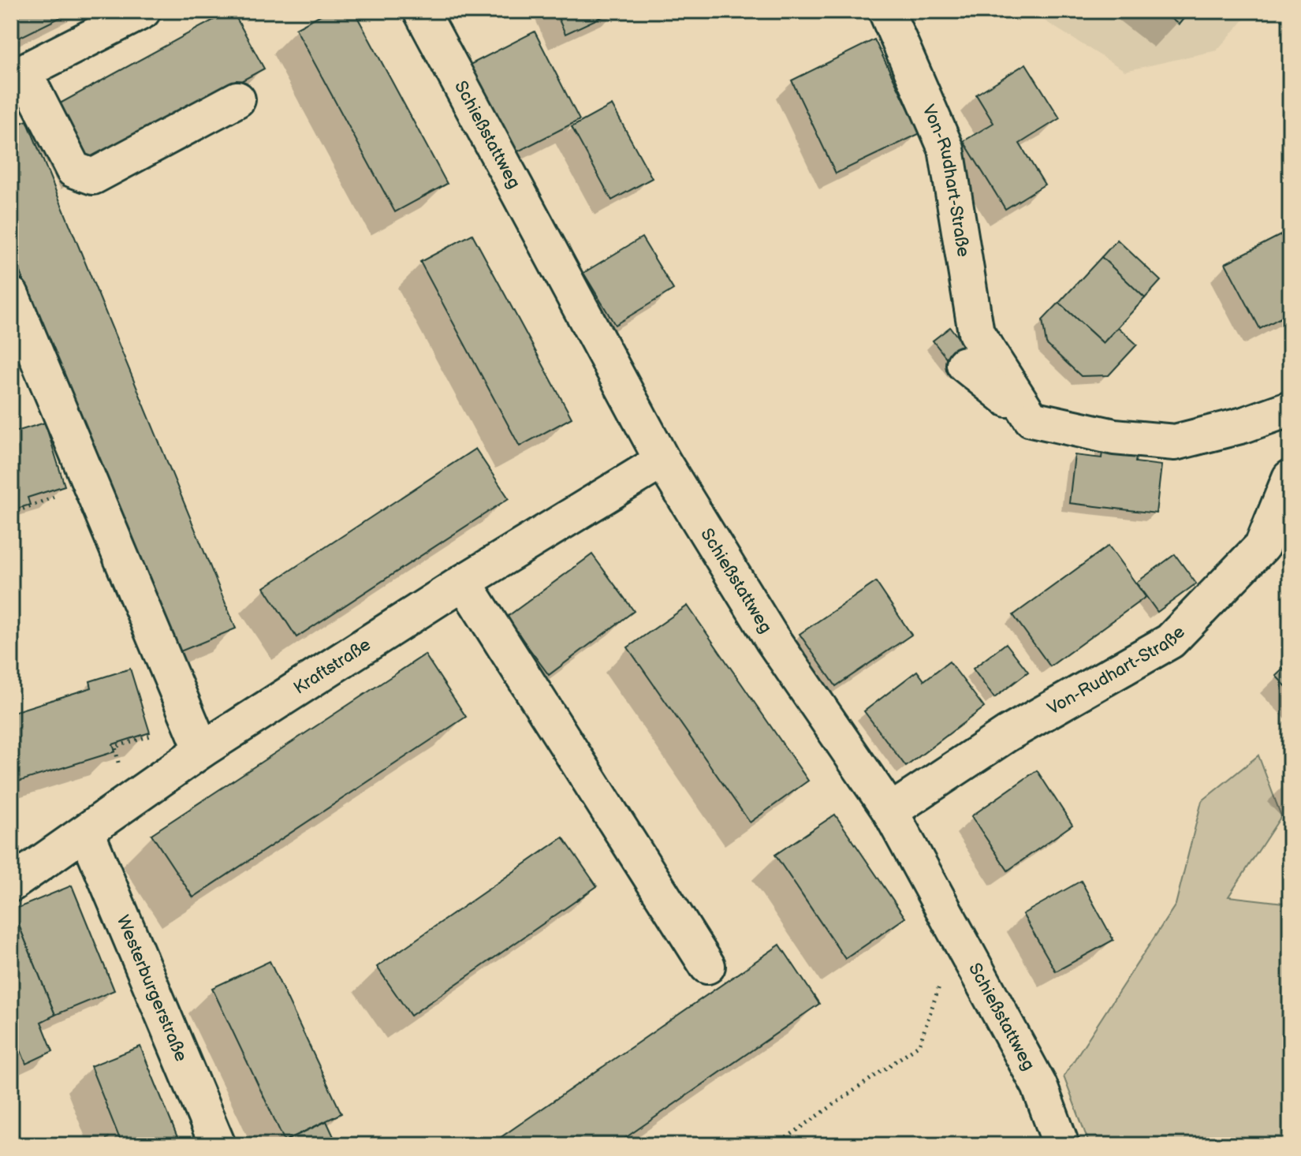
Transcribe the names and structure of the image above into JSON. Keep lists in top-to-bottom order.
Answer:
{
  "streets": {
    "street": [
      "Schießstattweg",
      "Von-Rudhart-Straße",
      "Kraftstraße",
      "Westerburgerstraße"
    ]
  },
  "crossings": [
    ["Schießstattweg", "Von-Rudhart-Straße"],
    ["Schießstattweg", "Kraftstraße"],
    ["Kraftstraße", "Westerburgerstraße"]
  ]
}
